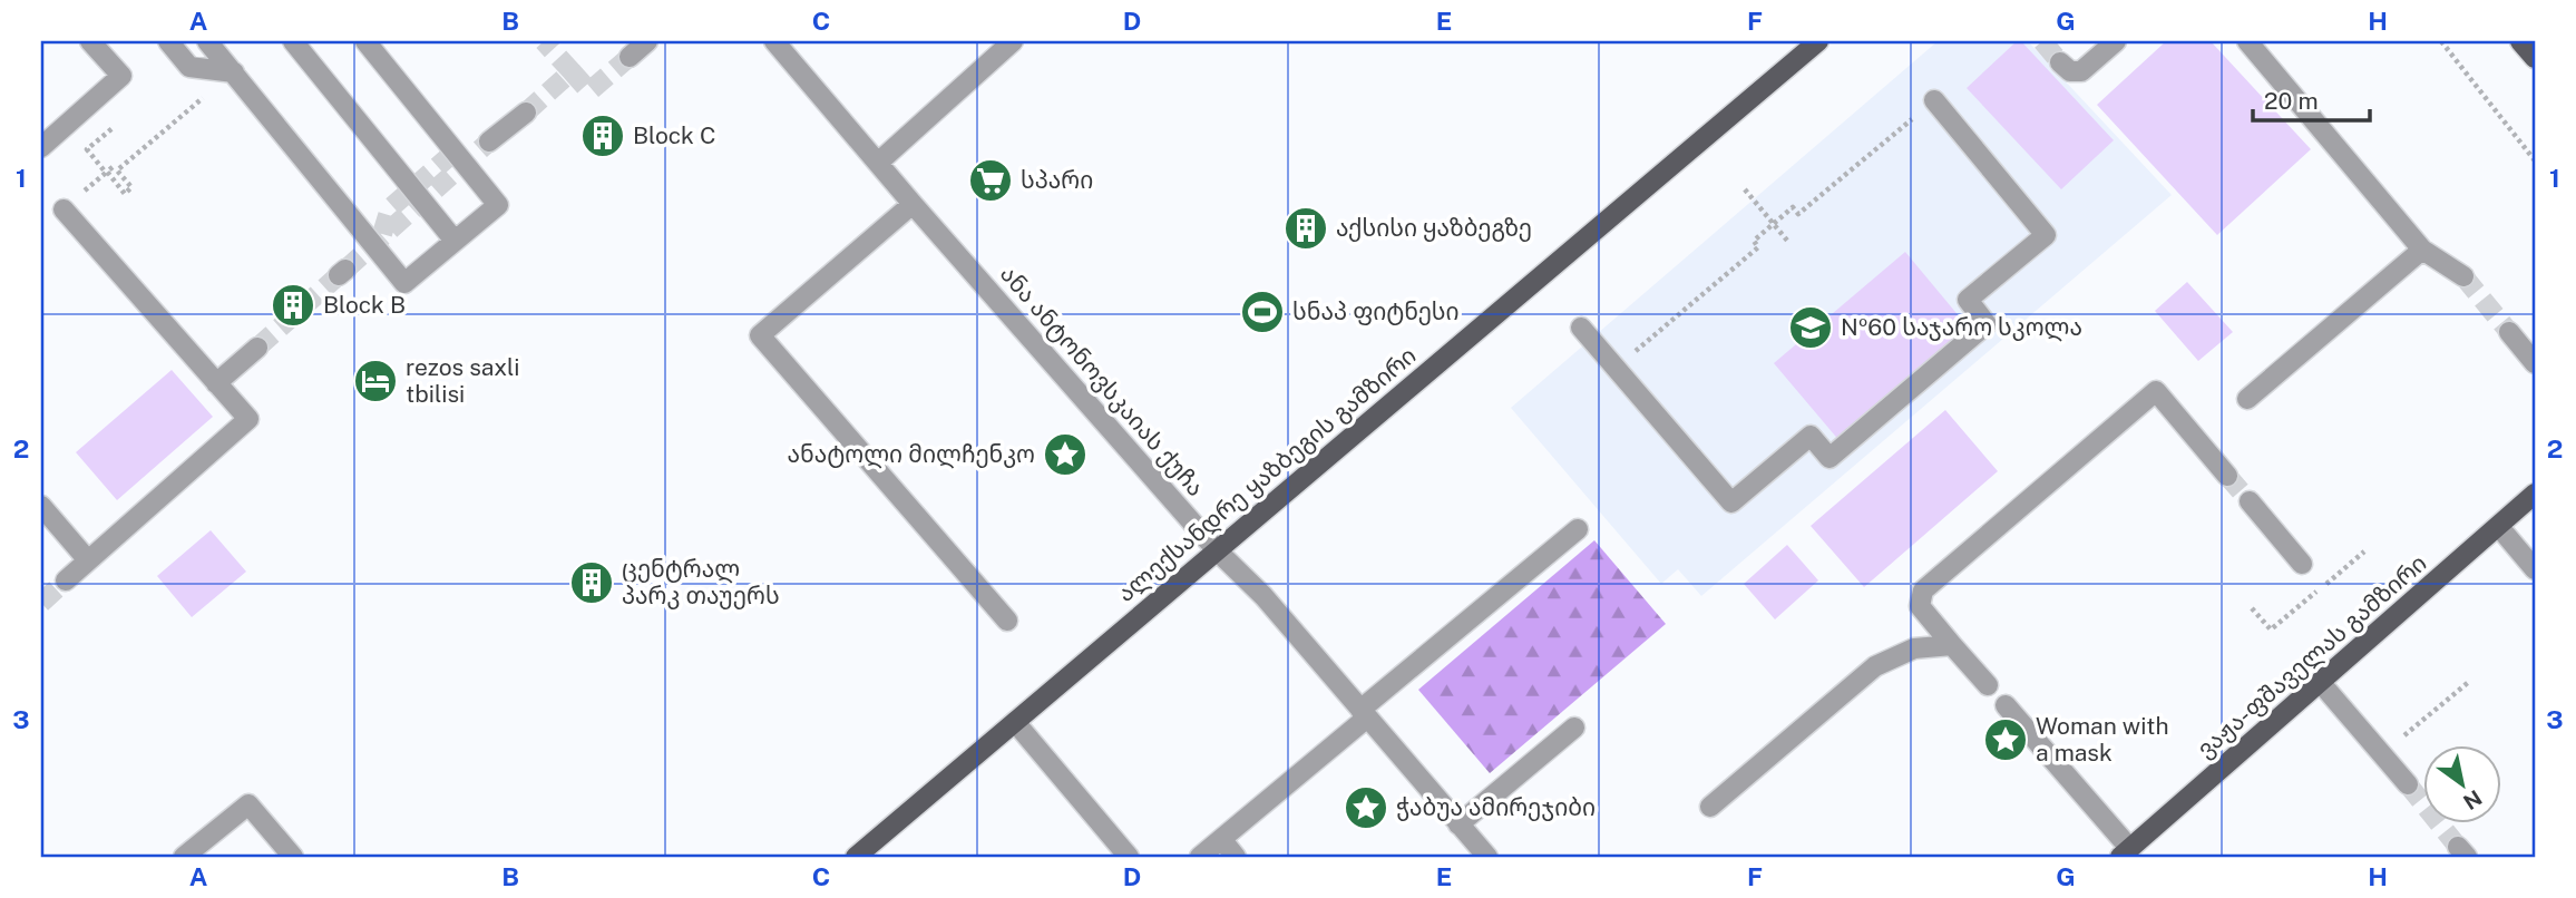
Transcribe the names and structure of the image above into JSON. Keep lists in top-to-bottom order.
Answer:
{
  "streets": {
    "main road": ["ალექსანდრე ყაზბეგის გამზირი", "ვაჟა-ფშაველას გამზირი"],
    "street": ["ანა ანტონოვსკაიას ქუჩა"]
  },
  "crossings": [
    ["ანა ანტონოვსკაიას ქუჩა", "ალექსანდრე ყაზბეგის გამზირი"]
  ],
  "places": {
    "building": [
      "Block C",
      "აქსისი ყაზბეგზე",
      "Block B",
      "ცენტრალ პარკ თაუერს"
    ],
    "supermarket": ["სპარი"],
    "sports": ["სნაპ ფიტნესი"],
    "school or university": ["№60 საჯარო სკოლა"],
    "hotel": ["rezos saxli tbilisi"],
    "place": ["ანატოლი მილჩენკო", "Woman with a mask", "ჭაბუა ამირეჯიბი"]
  },
  "scale_bar": "20 m",
  "north": "bottom right",
  "grid": {
    "columns": [
      "A",
      "B",
      "C",
      "D",
      "E",
      "F",
      "G",
      "H"
    ],
    "rows": ["1", "2", "3"]
  }
}
